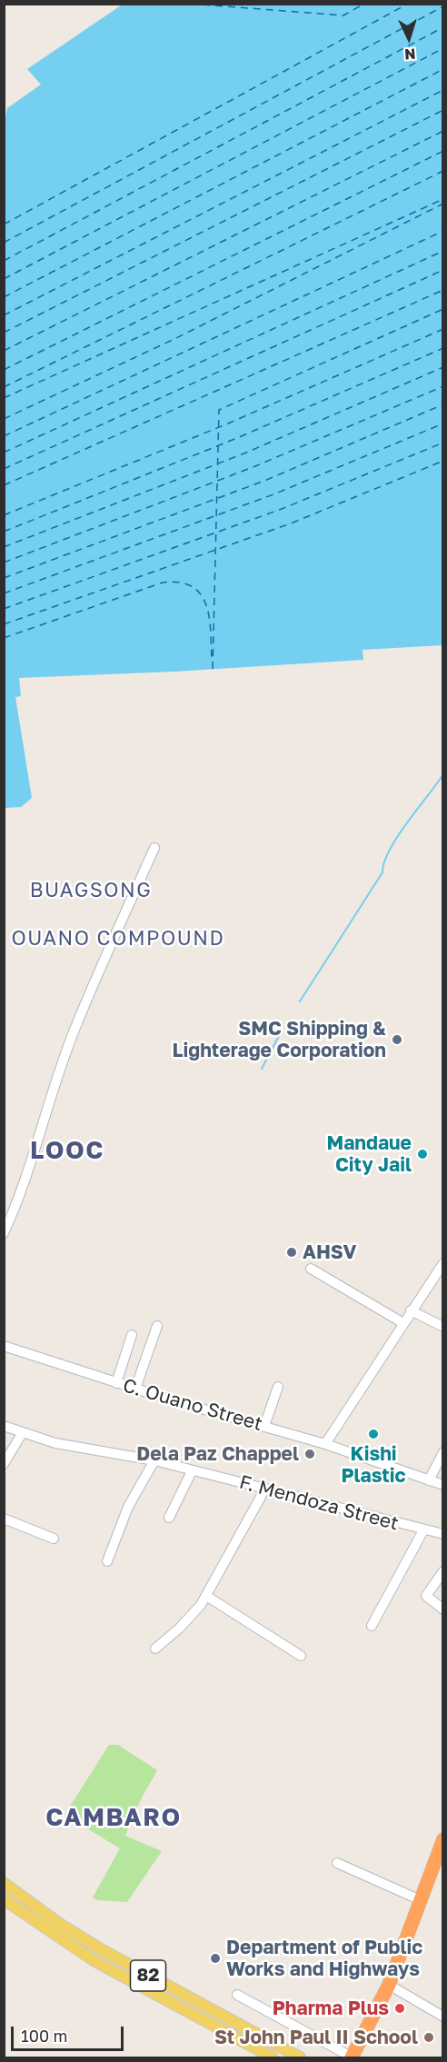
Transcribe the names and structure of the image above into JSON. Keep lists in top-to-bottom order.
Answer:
{
  "streets": {
    "main road": ["82"],
    "street": ["C. Ouano Street", "F. Mendoza Street"]
  },
  "districts": [
    "BUAGSONG",
    "OUANO COMPOUND",
    "LOOC",
    "CAMBARO"
  ],
  "places": [
    "SMC Shipping & Lighterage Corporation",
    "Mandaue City Jail",
    "AHSV",
    "Kishi Plastic",
    "Dela Paz Chappel",
    "Department of Public Works and Highways",
    "Pharma Plus",
    "St John Paul II School"
  ],
  "scale_bar": "100 m",
  "north": "bottom"
}
